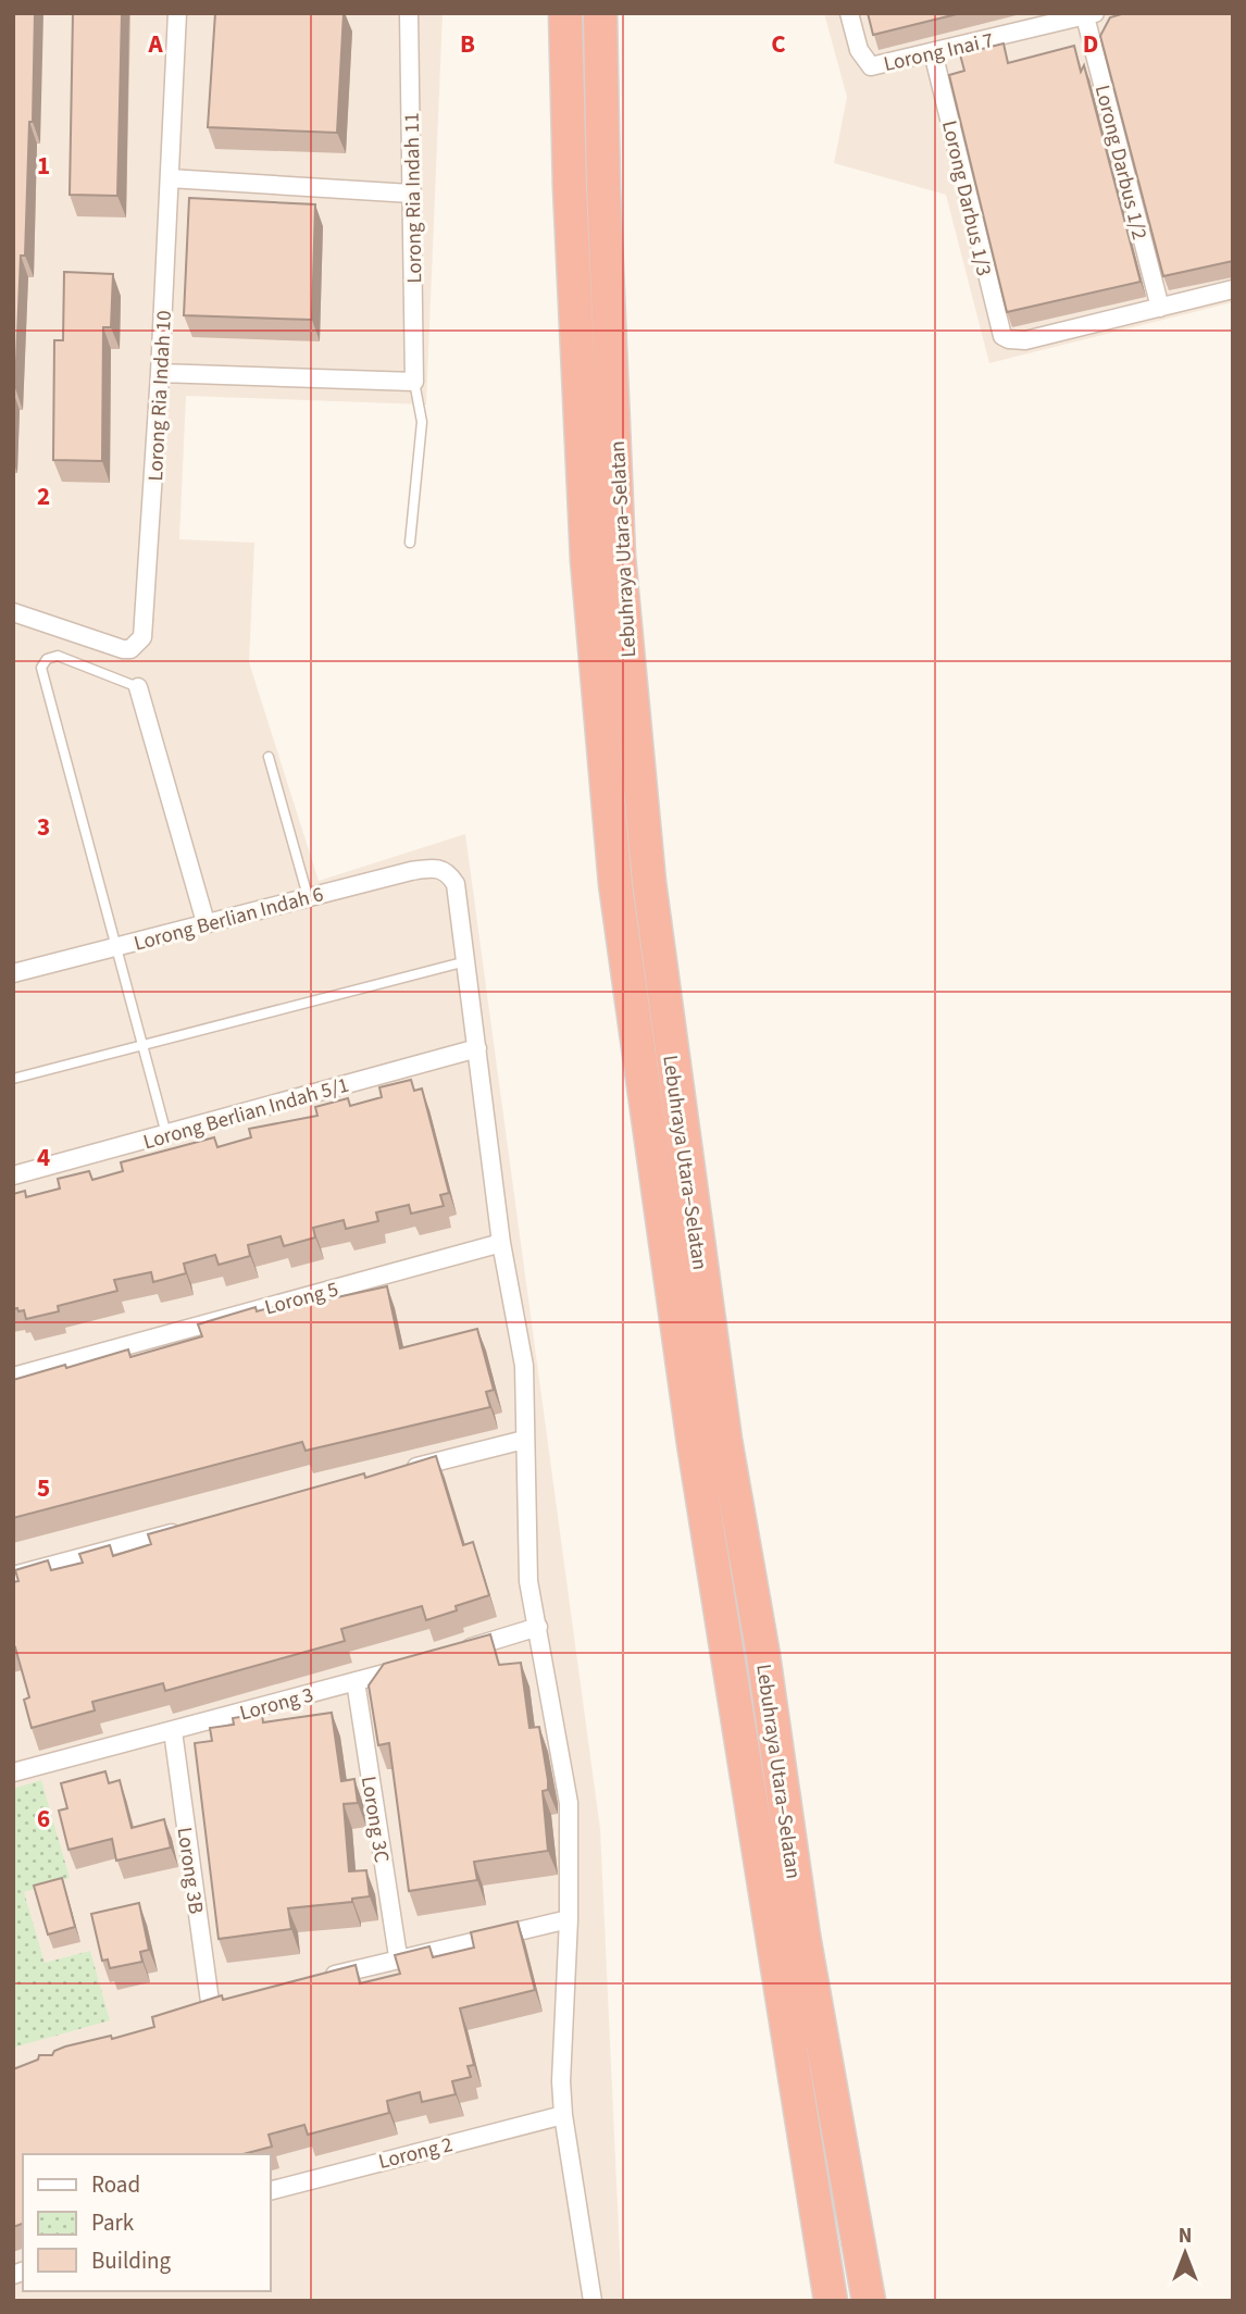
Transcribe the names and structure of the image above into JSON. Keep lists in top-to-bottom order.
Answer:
{
  "streets": {
    "highway": ["Lebuhraya Utara–Selatan"],
    "street": [
      "Lorong Inai 7",
      "Lorong Darbus 1/2",
      "Lorong Ria Indah 11",
      "Lorong Darbus 1/3",
      "Lorong Ria Indah 10",
      "Lorong Berlian Indah 6",
      "Lorong Berlian Indah 5/1",
      "Lorong 5",
      "Lorong 3",
      "Lorong 3C",
      "Lorong 3B",
      "Lorong 2"
    ]
  },
  "crossings": [
    ["Lorong Inai 7", "Lorong Darbus 1/2"],
    ["Lorong Inai 7", "Lorong Darbus 1/3"],
    ["Lorong Darbus 1/2", "Lorong Darbus 1/3"],
    ["Lorong 3", "Lorong 3C"],
    ["Lorong 3", "Lorong 3B"]
  ],
  "legend": ["Road", "Park", "Building"],
  "north": "top",
  "grid": {
    "columns": [
      "A",
      "B",
      "C",
      "D"
    ],
    "rows": [
      "1",
      "2",
      "3",
      "4",
      "5",
      "6"
    ]
  }
}
